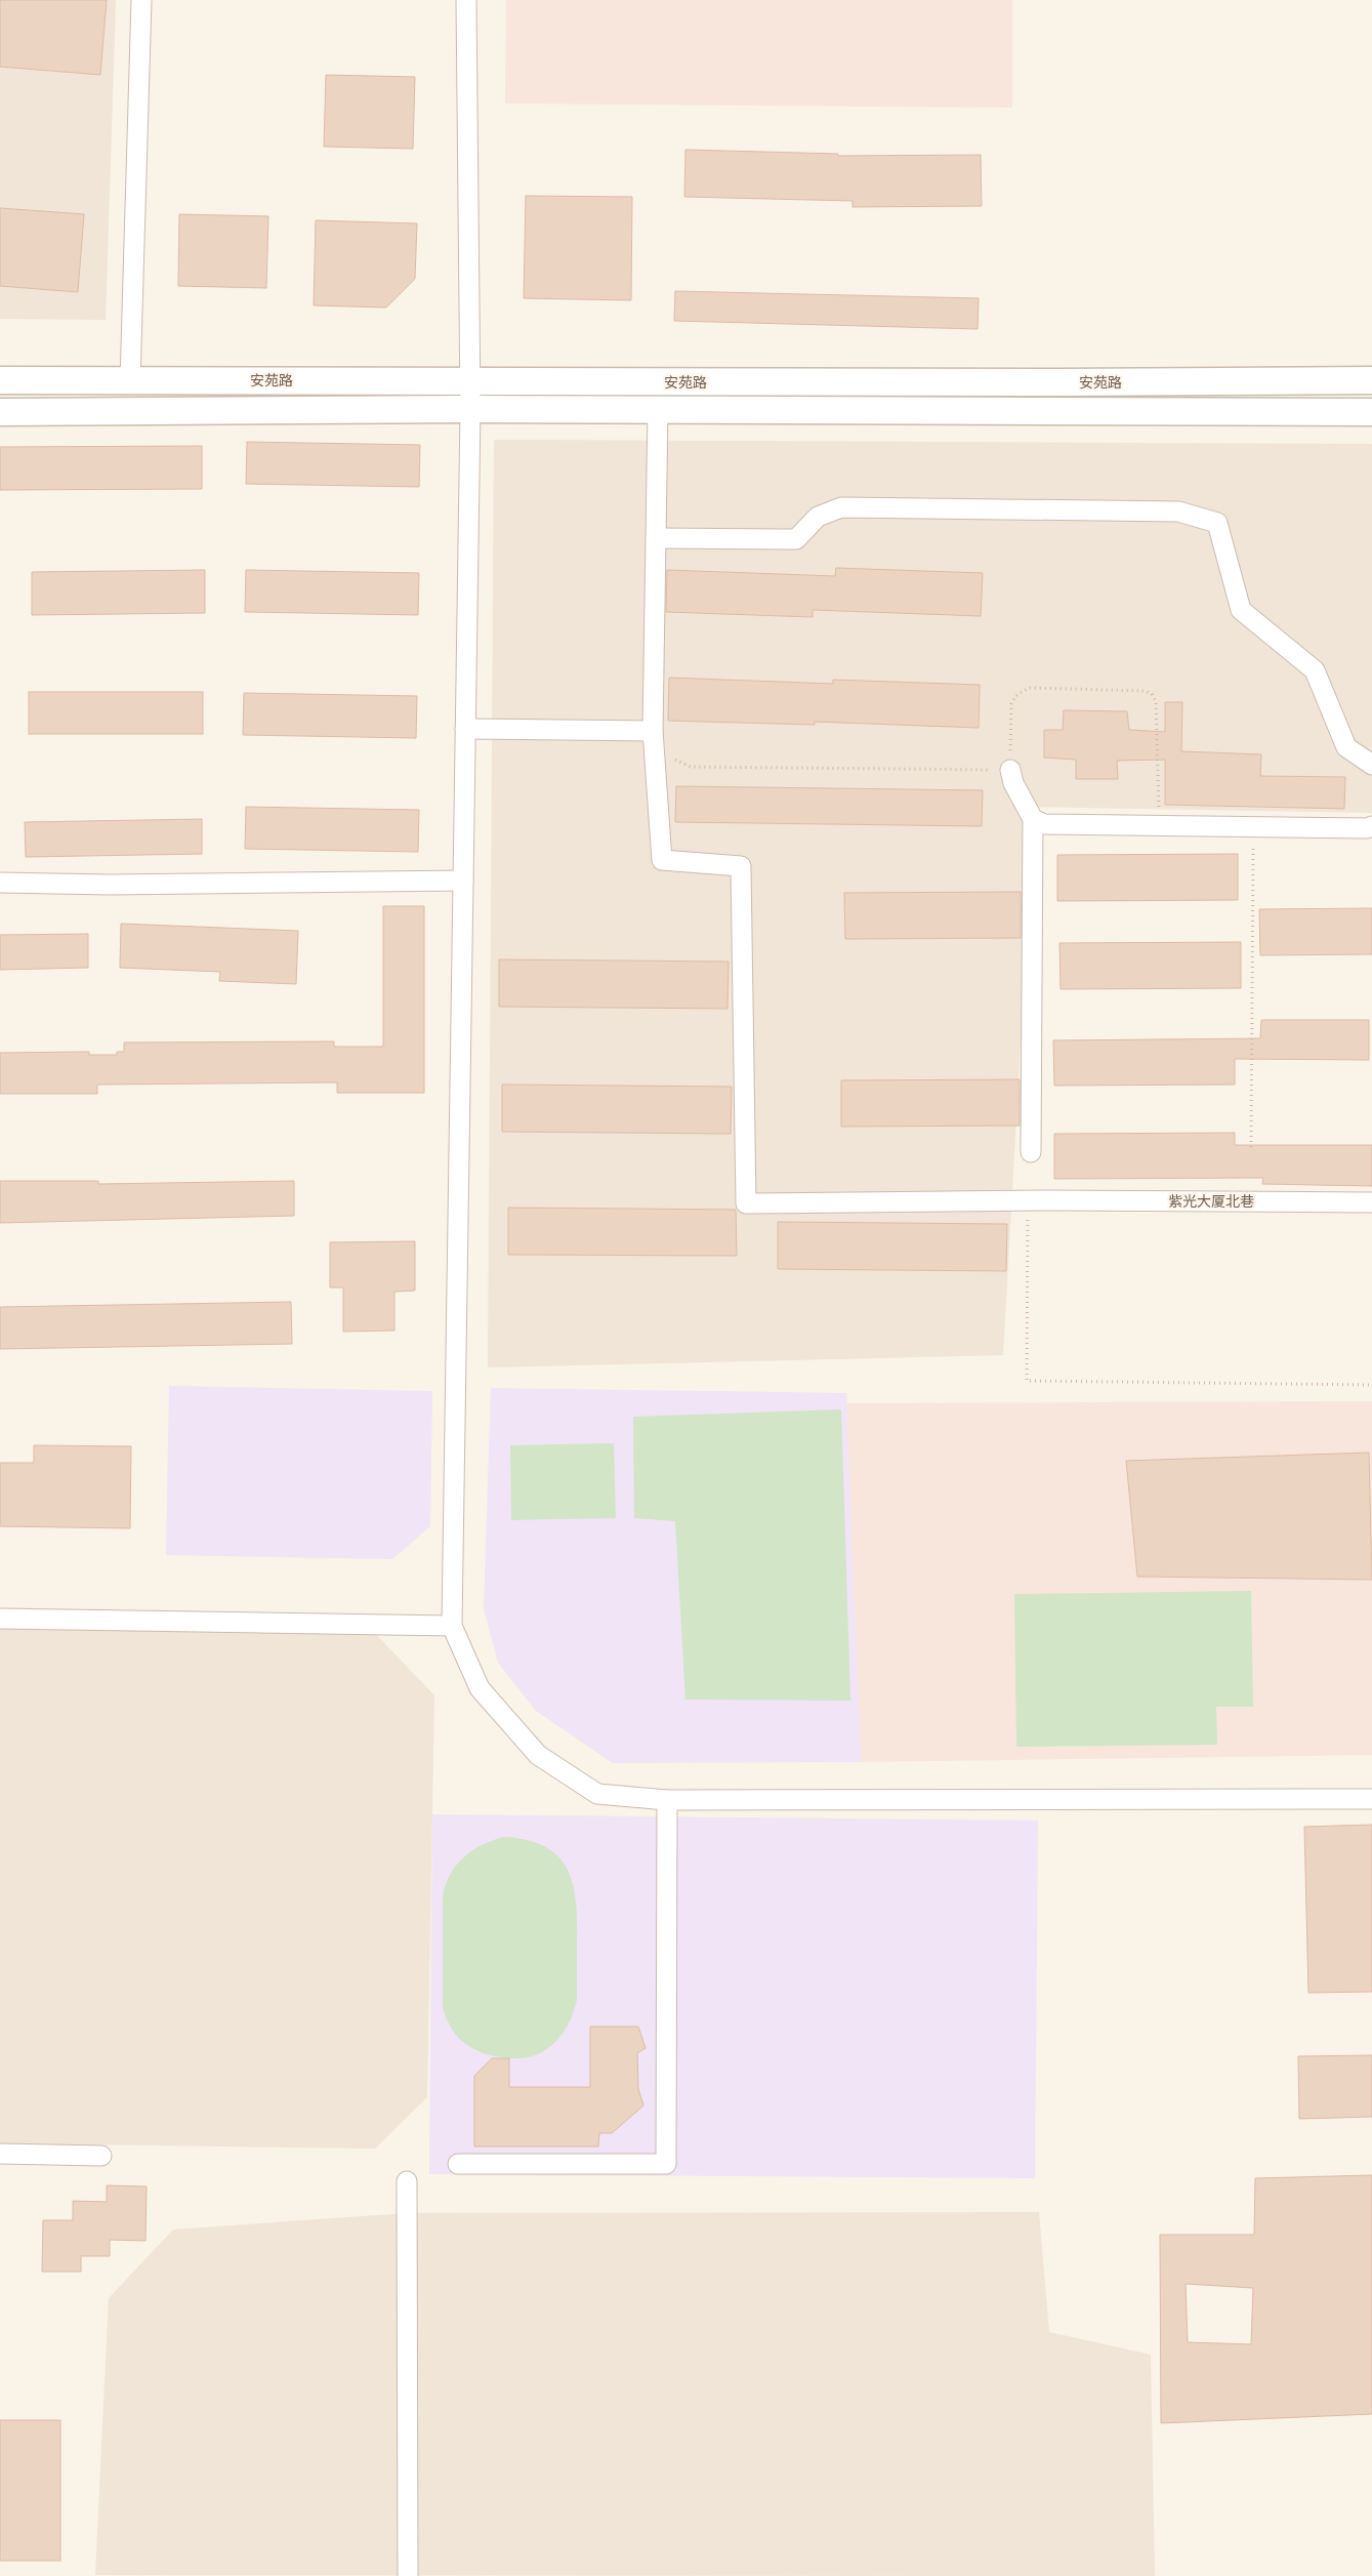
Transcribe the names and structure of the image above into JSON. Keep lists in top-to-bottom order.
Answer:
{
  "streets": {
    "main road": ["安苑路"],
    "street": ["紫光大厦北巷"]
  }
}
